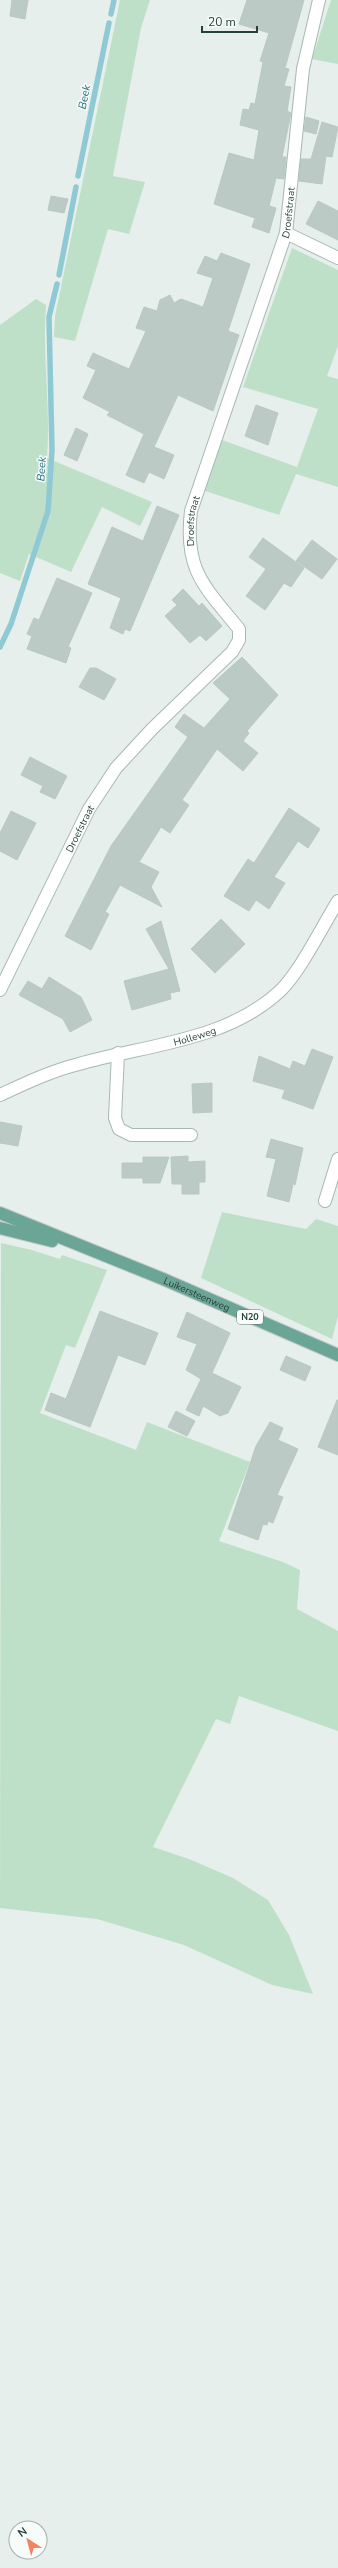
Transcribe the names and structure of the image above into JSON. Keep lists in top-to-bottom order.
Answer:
{
  "streets": {
    "main road": ["Luikersteenweg", "N20"],
    "street": ["Droefstraat", "Holleweg"]
  },
  "water": ["Beek"],
  "scale_bar": "20 m",
  "north": "top left"
}
